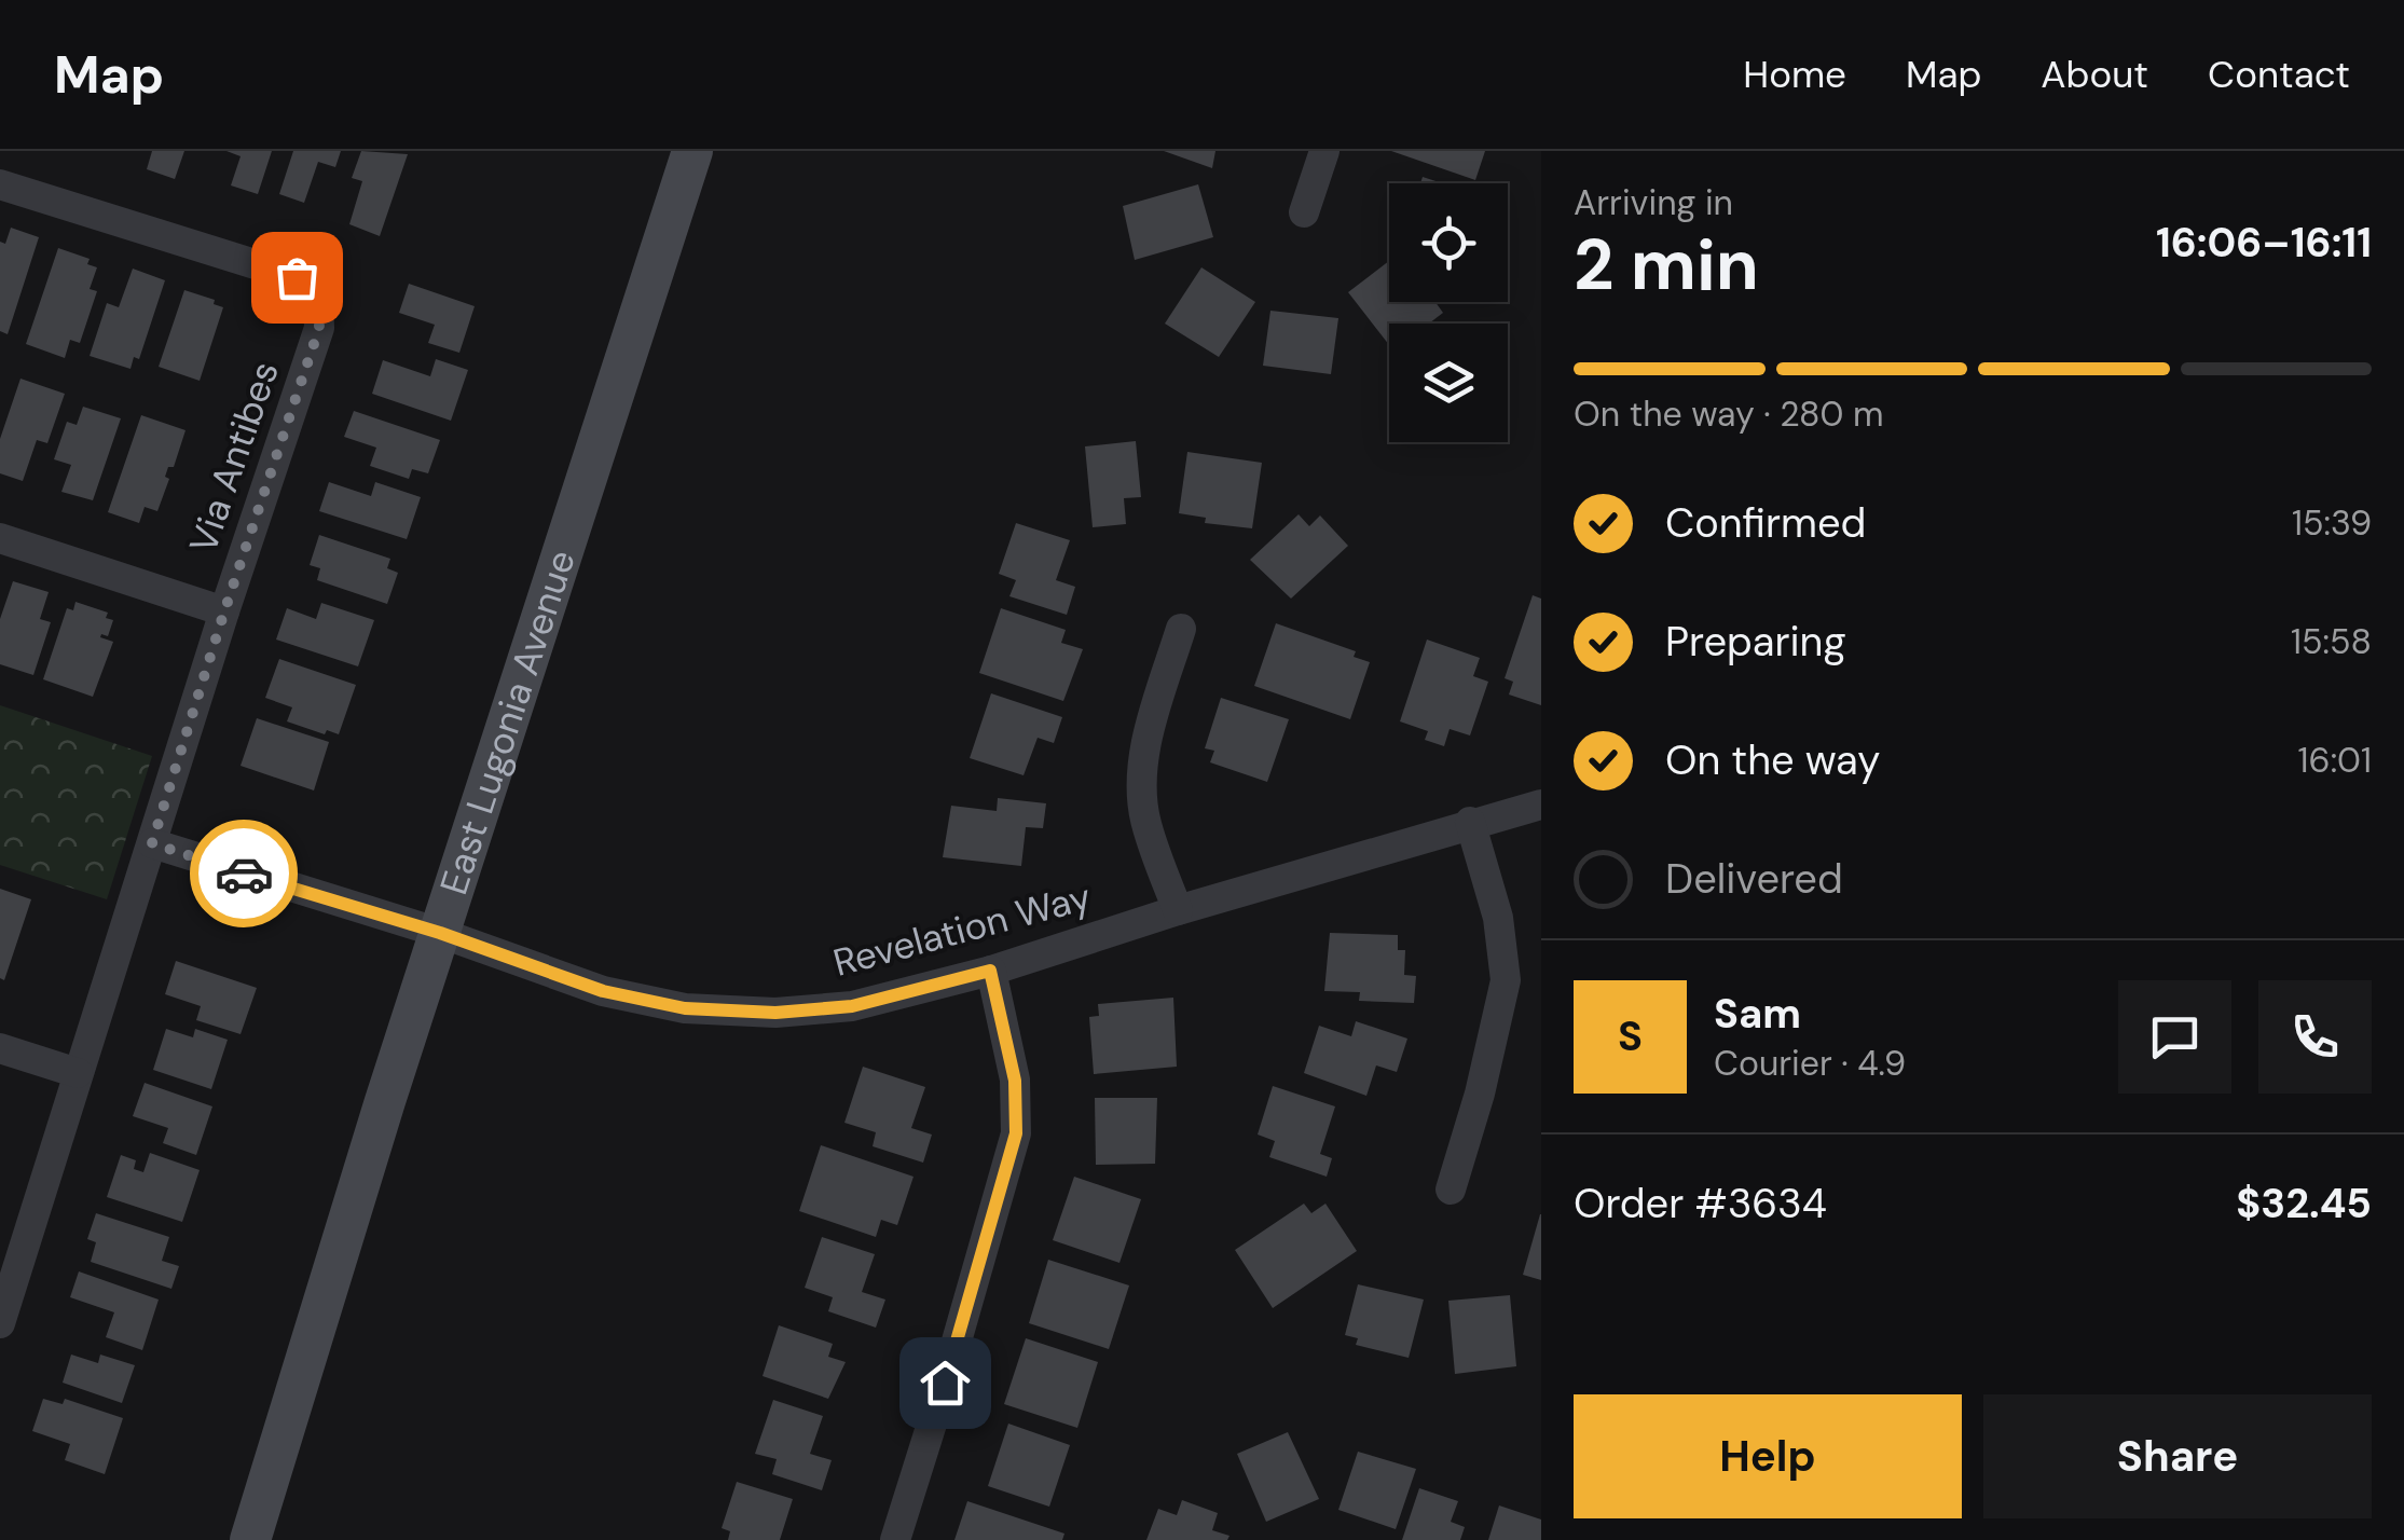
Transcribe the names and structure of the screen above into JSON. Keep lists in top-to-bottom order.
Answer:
{
  "streets": {
    "main road": ["East Lugonia Avenue"],
    "street": ["Via Antibes", "Revelation Way"]
  },
  "crossings": [
    ["Via Antibes", "Revelation Way"],
    ["East Lugonia Avenue", "Revelation Way"]
  ],
  "page": {
    "header": "Map",
    "nav": [
      "Home",
      "Map",
      "About",
      "Contact"
    ],
    "heading": ["2 min", "Arriving in", "16:06–16:11"],
    "panel": [
      "Sam",
      "Courier · 4.9",
      "Order #3634",
      "$32.45"
    ],
    "bar": "On the way · 280 m",
    "list": [
      ["Confirmed", "15:39"],
      ["Preparing", "15:58"],
      ["On the way", "16:01"],
      "Delivered"
    ],
    "round": "S",
    "buttons": ["Help", "Share"]
  }
}
